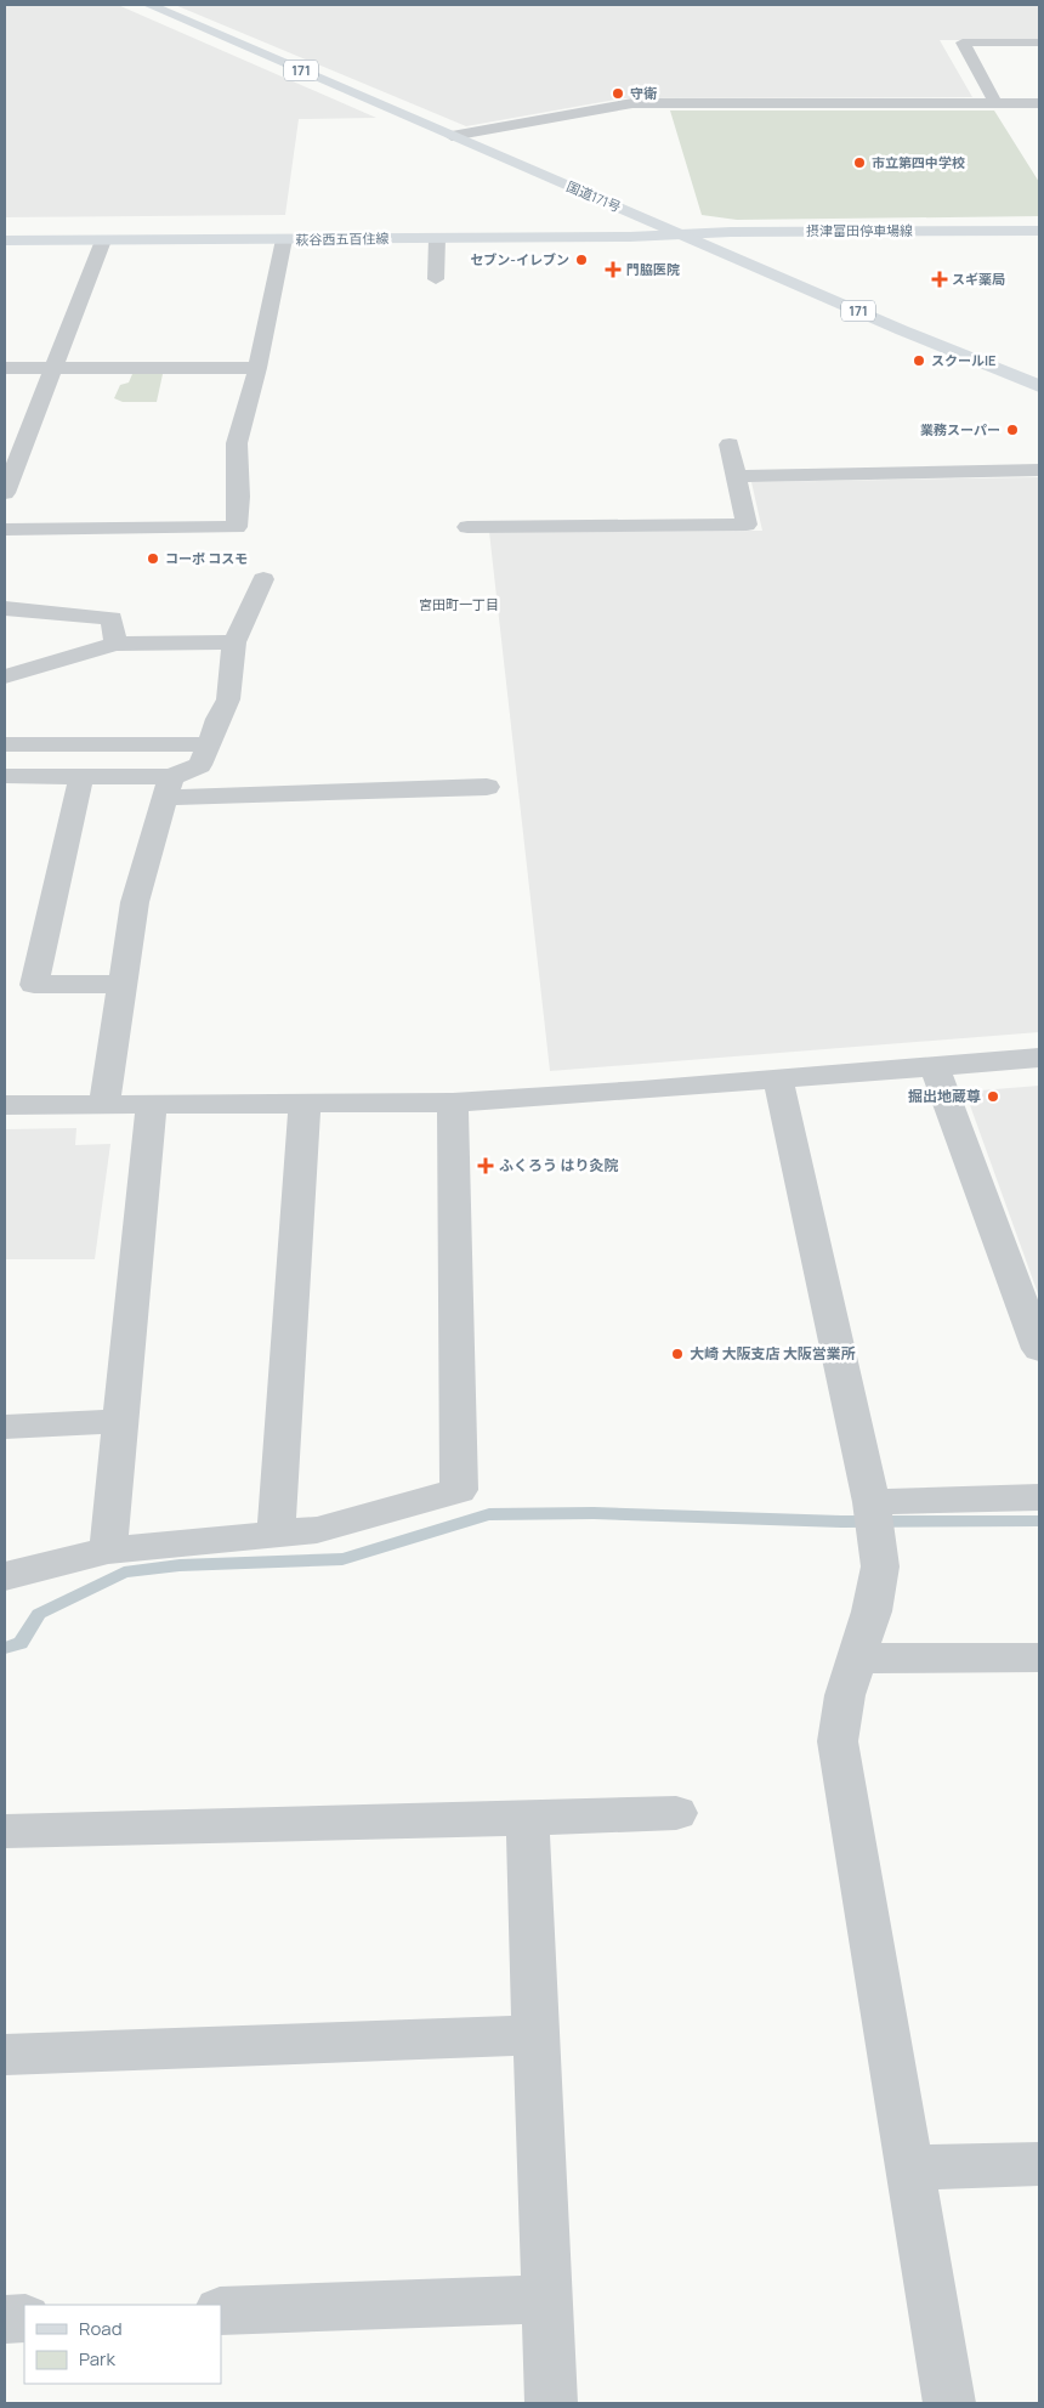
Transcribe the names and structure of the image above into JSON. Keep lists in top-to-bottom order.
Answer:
{
  "streets": {
    "main road": [
      "171",
      "国道171号",
      "摂津富田停車場線",
      "萩谷西五百住線"
    ]
  },
  "crossings": [
    ["国道171号", "摂津富田停車場線"],
    ["国道171号", "萩谷西五百住線"],
    ["摂津富田停車場線", "萩谷西五百住線"]
  ],
  "districts": ["宮田町一丁目"],
  "places": {
    "other": [
      "守衛",
      "市立第四中学校",
      "セブン-イレブン",
      "スクールIE",
      "業務スーパー",
      "コーポ コスモ",
      "掘出地蔵尊",
      "大崎 大阪支店 大阪営業所"
    ],
    "health": ["門脇医院", "スギ薬局", "ふくろう はり灸院"]
  },
  "legend": ["Road", "Park"]
}
